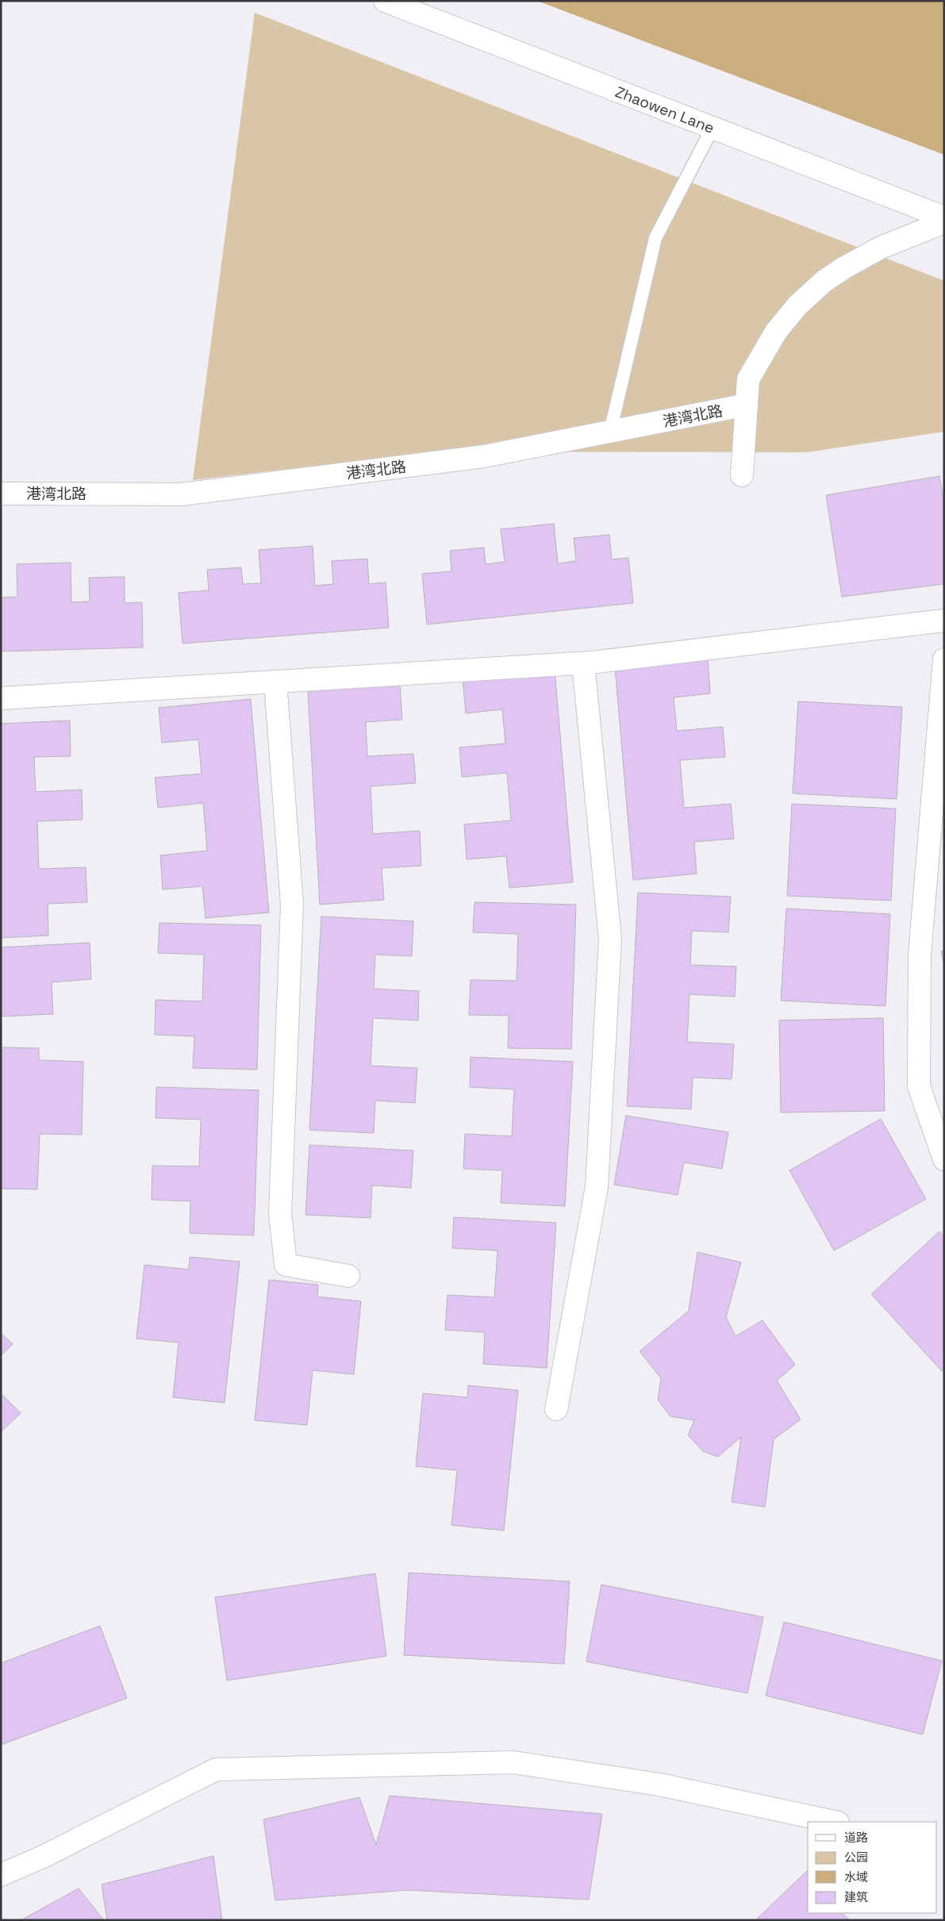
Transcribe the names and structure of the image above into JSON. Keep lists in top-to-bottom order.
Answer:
{
  "streets": {
    "street": ["Zhaowen Lane", "港湾北路"]
  },
  "legend": [
    "道路",
    "公园",
    "水域",
    "建筑"
  ]
}
